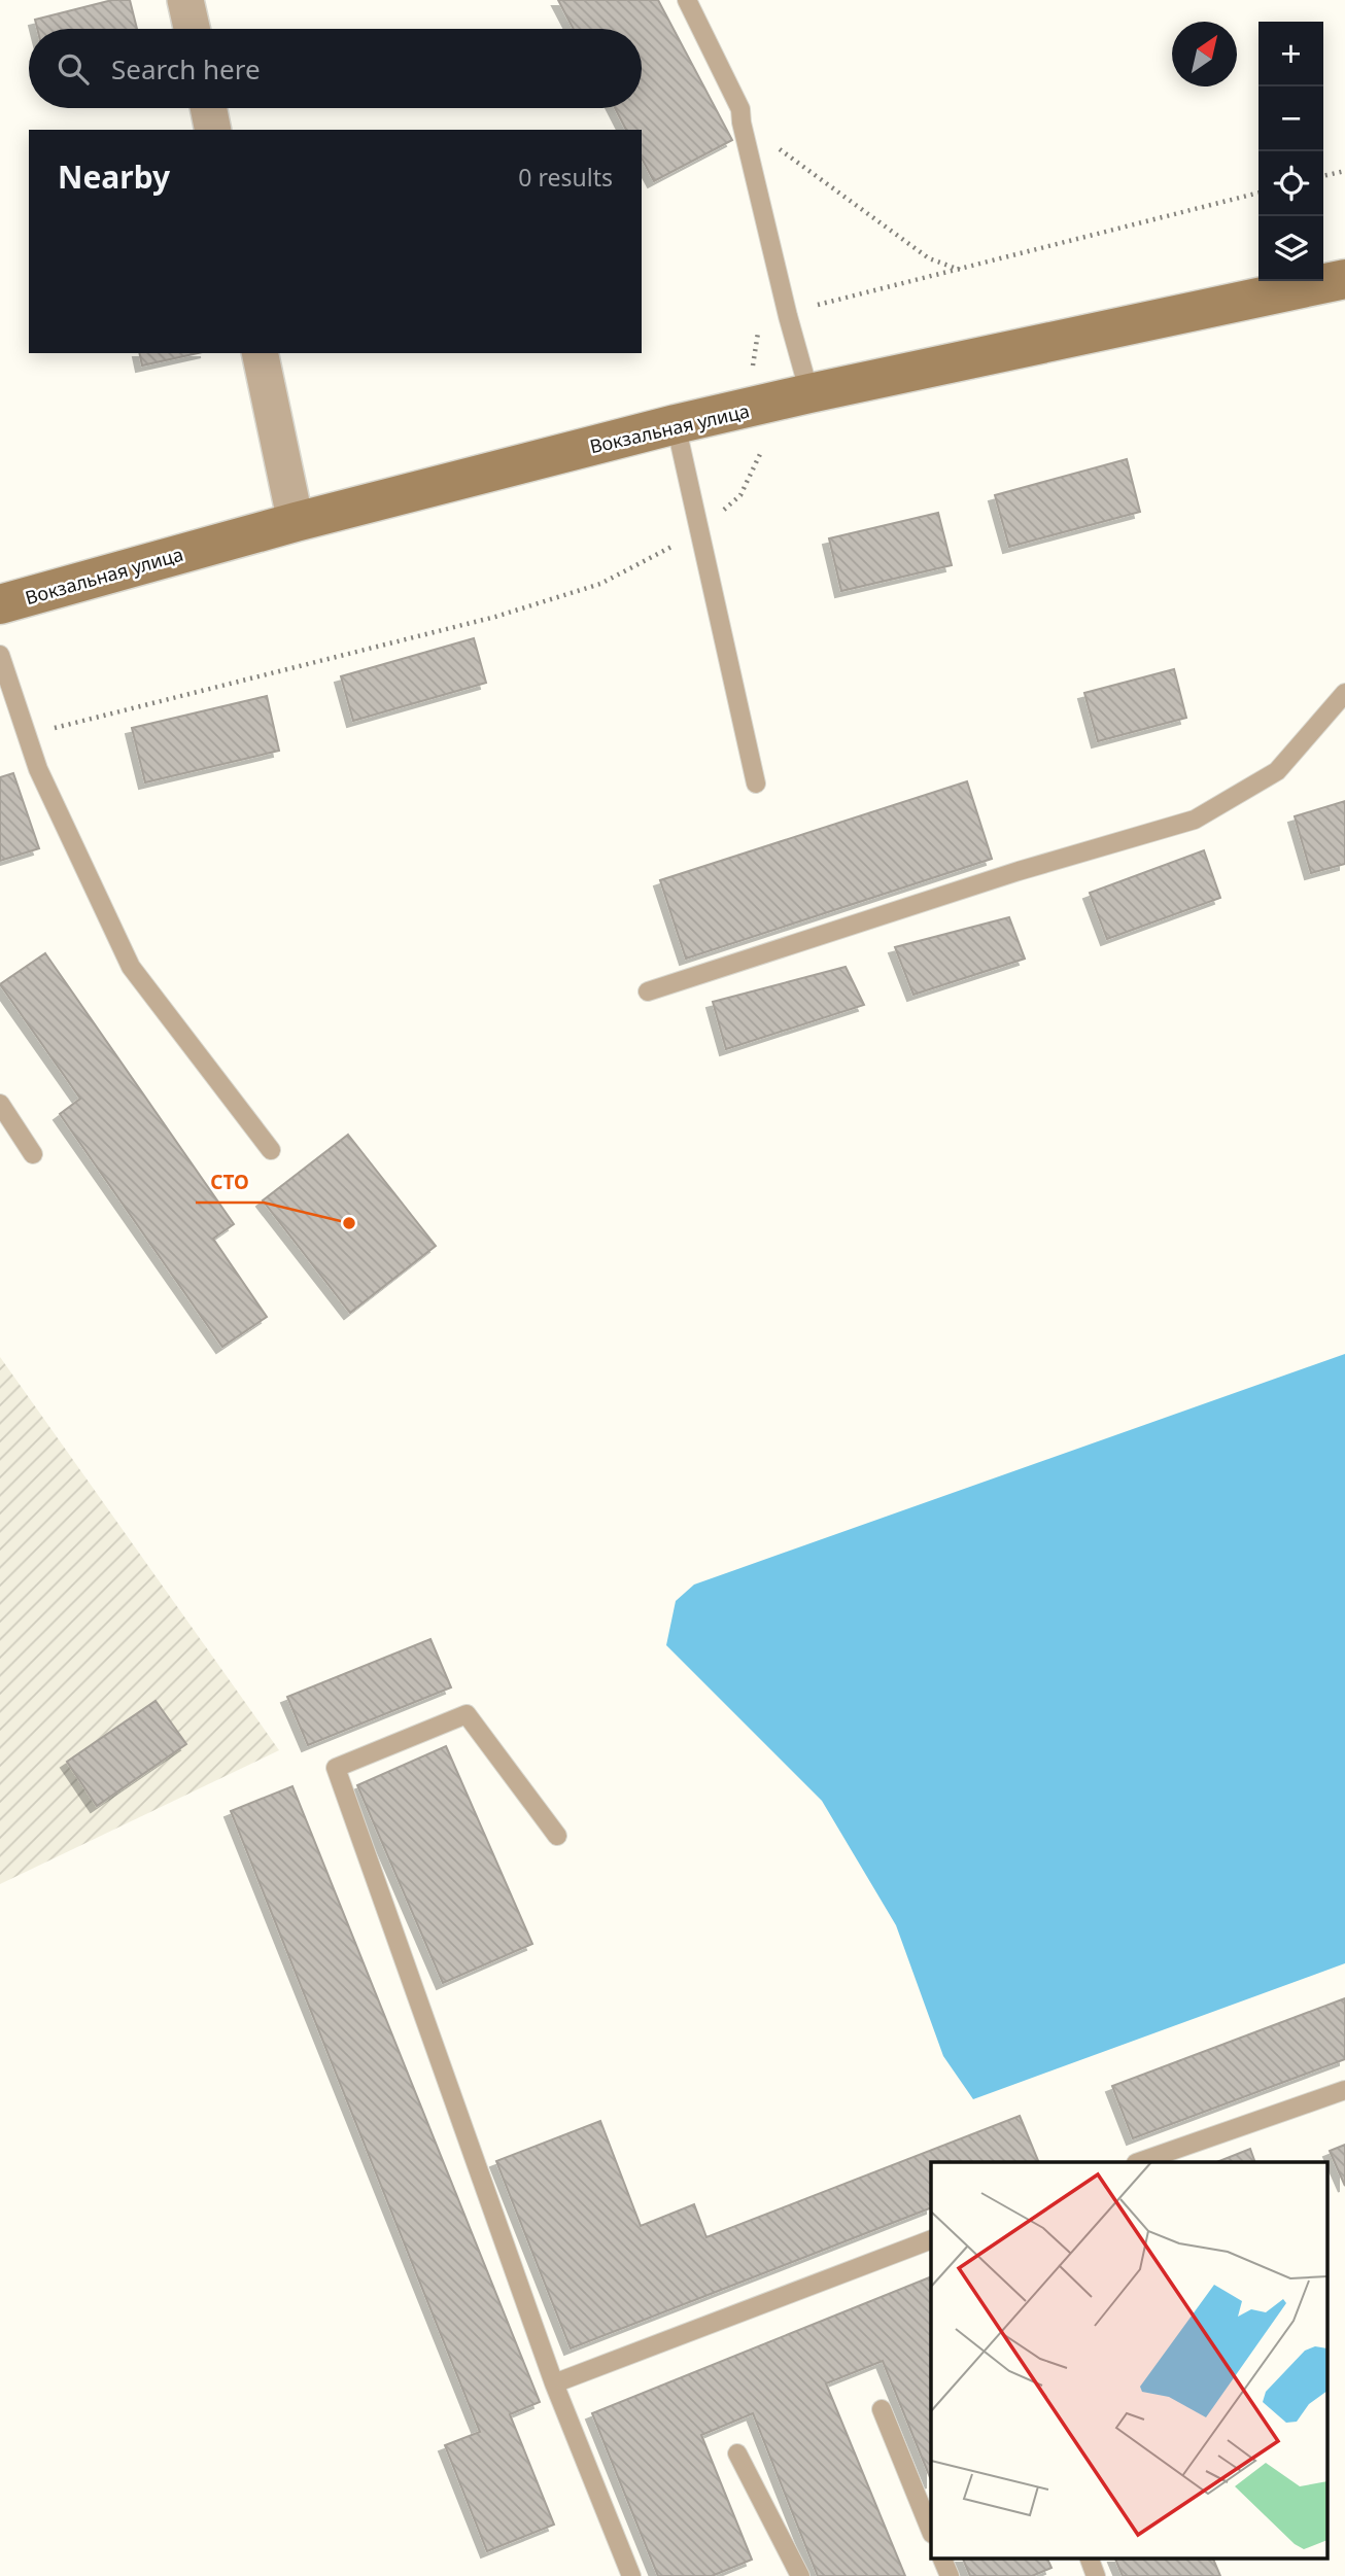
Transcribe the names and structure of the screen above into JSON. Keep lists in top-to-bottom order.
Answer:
{
  "streets": {
    "main road": ["Вокзальная улица"]
  },
  "places": ["СТО"],
  "north": "top right",
  "page": {
    "map_buttons": ["+", "−"],
    "search": "Search here",
    "heading": ["Nearby", "0 results"]
  }
}
